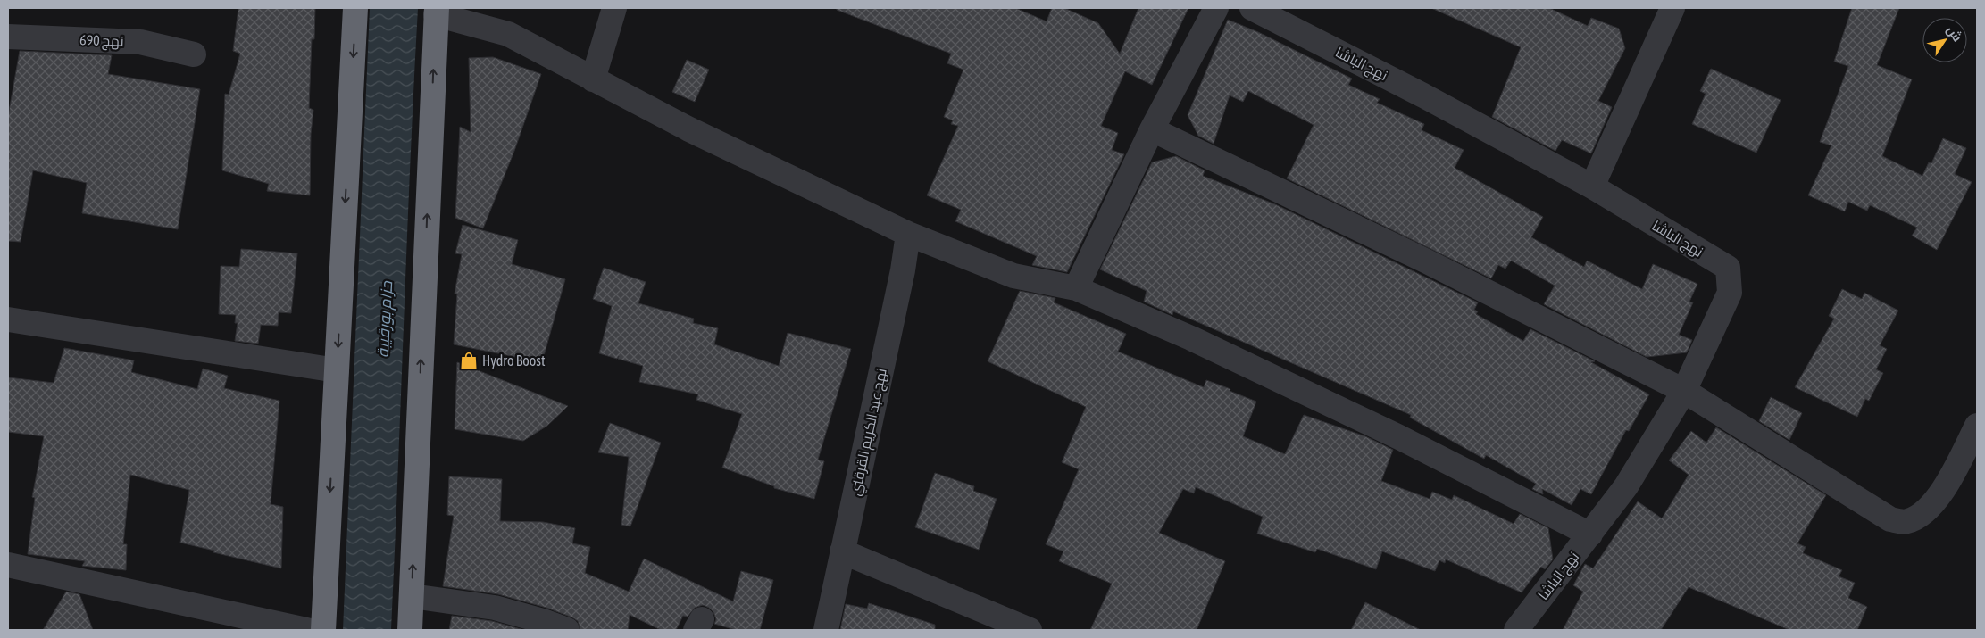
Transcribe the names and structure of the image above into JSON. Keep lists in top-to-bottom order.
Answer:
{
  "streets": {
    "street": ["نهج 690", "نهج الباشا", "نهج عبد الكريم القرقني"]
  },
  "water": ["حزام بورقيبة"],
  "places": {
    "shop": ["Hydro Boost"]
  },
  "north": "top right"
}
